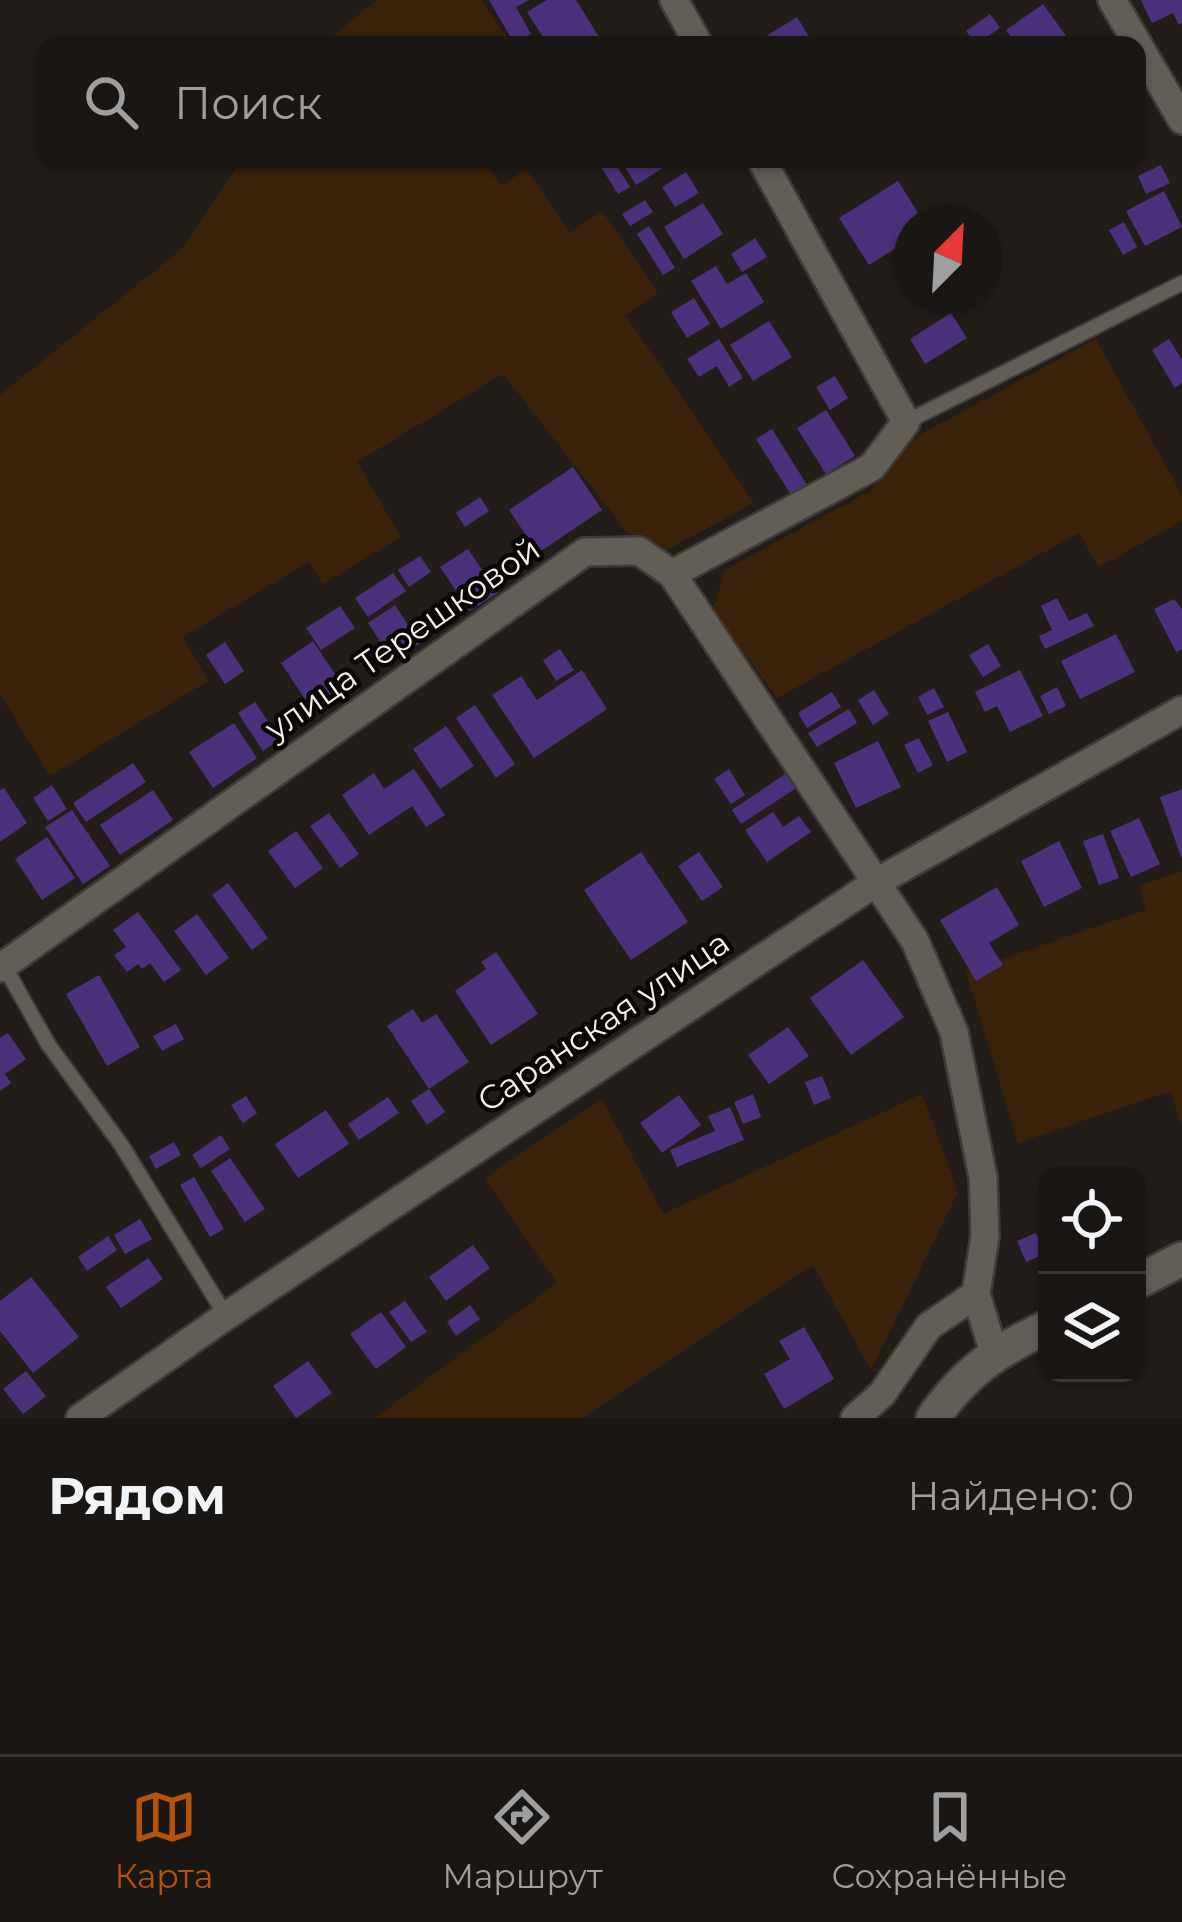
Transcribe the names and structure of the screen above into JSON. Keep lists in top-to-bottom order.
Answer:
{
  "streets": {
    "street": ["улица Терешковой", "Саранская улица"]
  },
  "north": "top right",
  "page": {
    "search": "Поиск",
    "heading": ["Рядом", "Найдено: 0"],
    "nav": ["Карта", "Маршрут", "Сохранённые"]
  }
}
